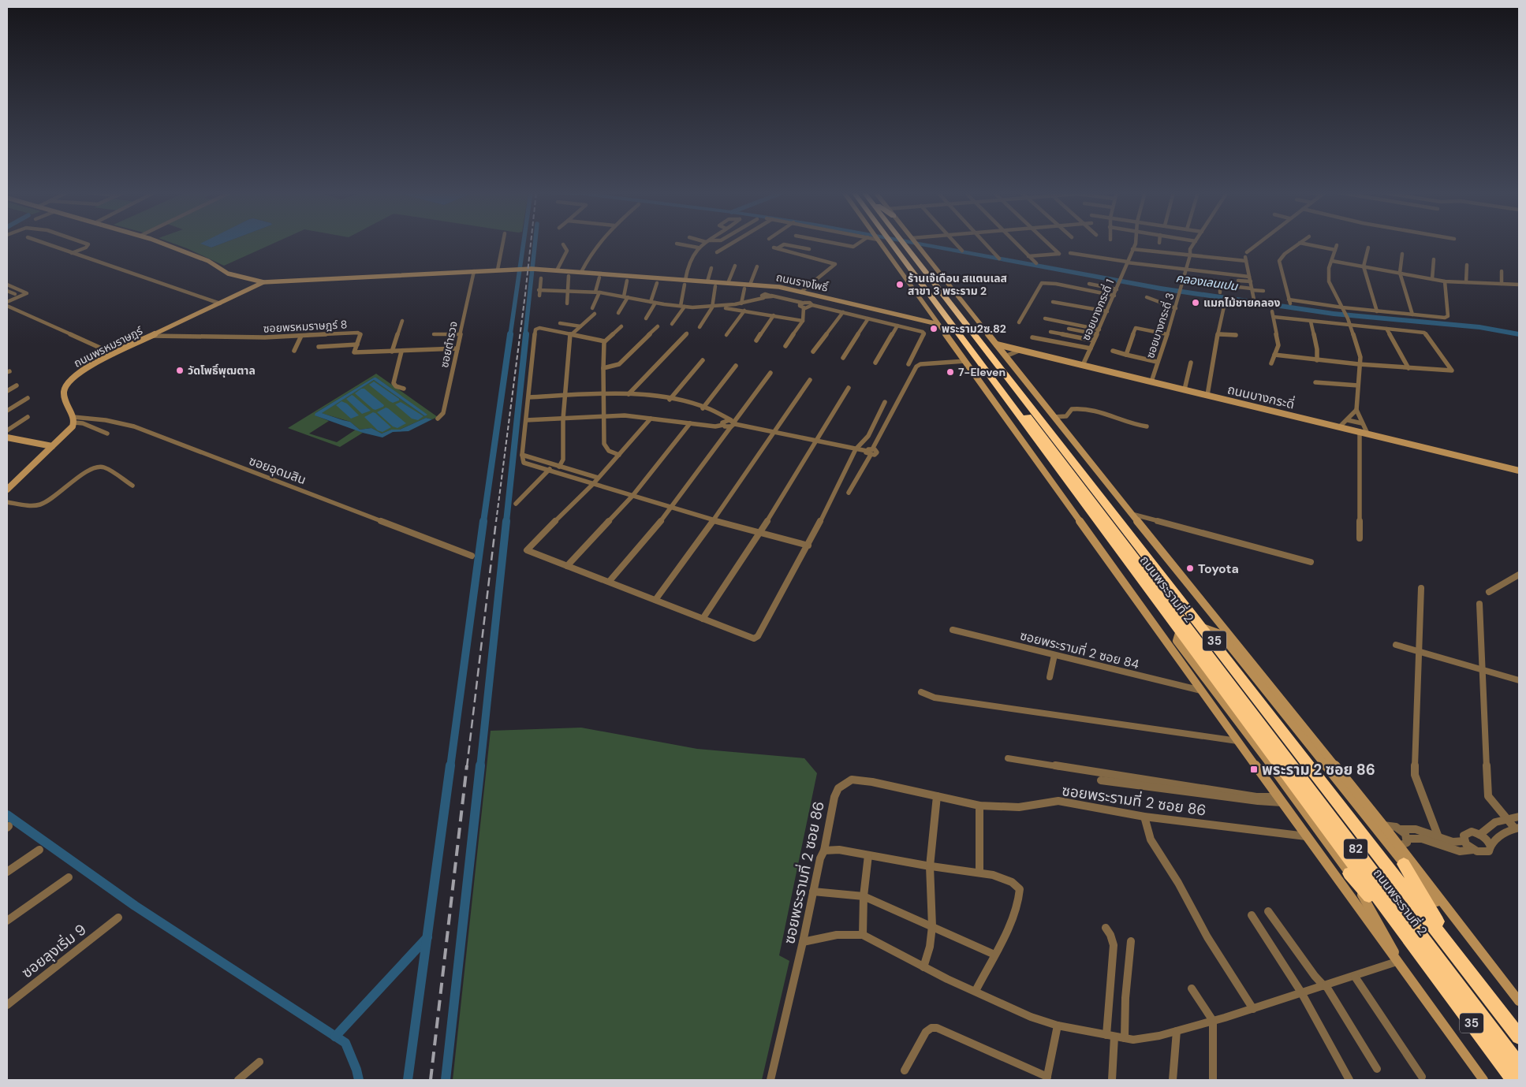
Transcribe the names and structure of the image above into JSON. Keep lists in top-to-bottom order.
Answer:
{
  "streets": {
    "highway": ["ถนนพระรามที่ 2", "35", "82"],
    "main road": ["ถนนรางโพธิ์", "ถนนพรหมราษฎร์", "ถนนบางกระดี่"],
    "street": [
      "ซอยบางกระดี่ 1",
      "ซอยบางกระดี่ 3",
      "ซอยพรหมราษฎร์ 8",
      "ซอยตำรวจ",
      "ซอยอุดมสิน",
      "ซอยพระรามที่ 2 ซอย 84",
      "ซอยพระรามที่ 2 ซอย 86",
      "ซอยลุงเริ่ม 9"
    ]
  },
  "crossings": [
    ["ถนนรางโพธิ์", "ซอยตำรวจ"],
    ["ถนนรางโพธิ์", "ถนนพรหมราษฎร์"],
    ["ถนนรางโพธิ์", "35"],
    ["ซอยบางกระดี่ 1", "ถนนบางกระดี่"],
    ["ซอยบางกระดี่ 3", "ถนนบางกระดี่"],
    ["ซอยพรหมราษฎร์ 8", "ซอยตำรวจ"],
    ["ซอยพรหมราษฎร์ 8", "ถนนพรหมราษฎร์"],
    ["ถนนพรหมราษฎร์", "ซอยอุดมสิน"],
    ["ถนนบางกระดี่", "ถนนพระรามที่ 2"],
    ["ถนนพระรามที่ 2", "82"],
    ["35", "ซอยพระรามที่ 2 ซอย 84"],
    ["35", "ซอยพระรามที่ 2 ซอย 86"]
  ],
  "water": ["คลองเลนเปน"],
  "places": {
    "other": [
      "ร้านเจ๊เดือน สแตนเลส สาขา 3 พระราม 2",
      "แมกไม้ชายคลอง",
      "พระราม2ซ.82",
      "วัดโพธิ์พุฒตาล",
      "7-Eleven",
      "Toyota"
    ],
    "transit": ["พระราม 2 ซอย 86"]
  }
}
